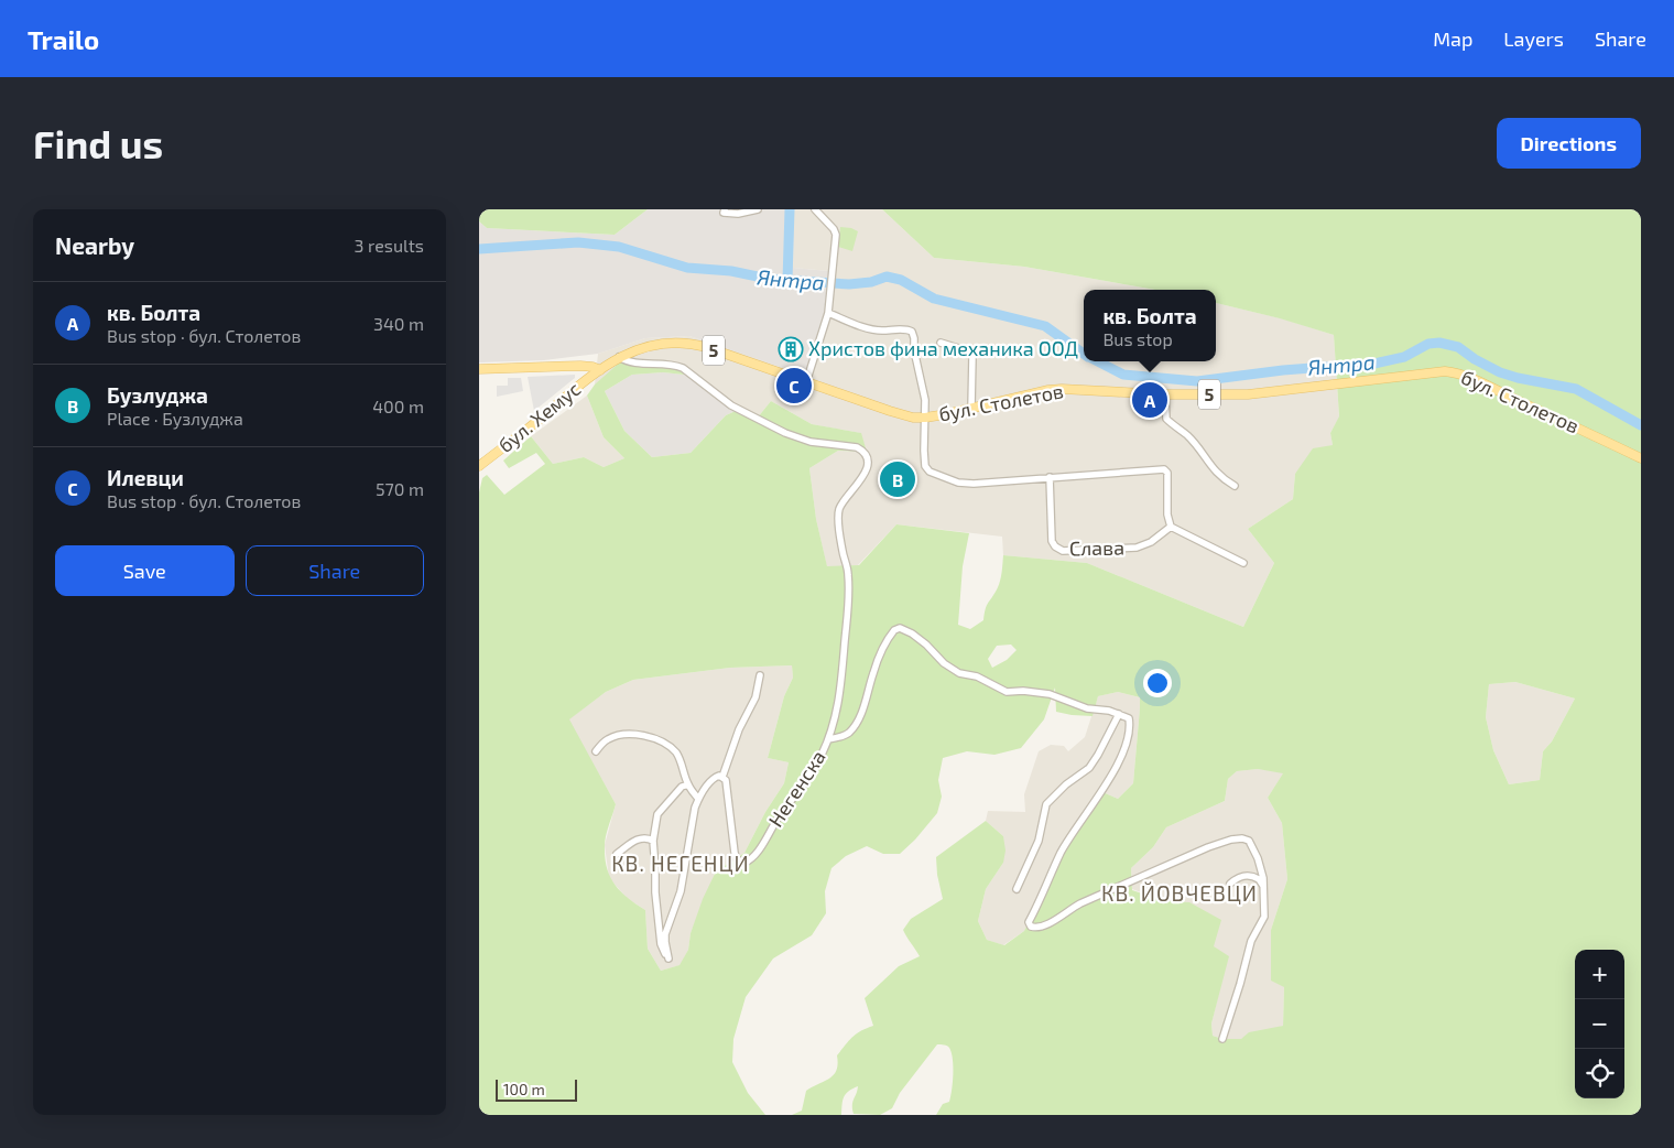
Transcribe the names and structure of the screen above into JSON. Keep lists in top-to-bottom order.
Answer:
{
  "streets": {
    "main road": ["5", "бул. Столетов", "бул. Хемус"],
    "street": ["Слава", "Негенска"]
  },
  "crossings": [
    ["5", "бул. Столетов"],
    ["5", "бул. Хемус"],
    ["5", "Негенска"],
    ["бул. Столетов", "Негенска"]
  ],
  "districts": ["КВ. НЕГЕНЦИ", "КВ. ЙОВЧЕВЦИ"],
  "water": ["Янтра"],
  "places": {
    "building": ["Христов фина механика ООД"]
  },
  "scale_bar": "100 m",
  "page": {
    "header": "Trailo",
    "nav": ["Map", "Layers", "Share"],
    "buttons": [
      "Directions",
      ["Save", "Share"]
    ],
    "title": "Find us",
    "heading": ["Nearby", "3 results"],
    "list": [
      {
        "mark": "A",
        "name": "кв. Болта",
        "note": "Bus stop · бул. Столетов",
        "value": "340 m"
      },
      {
        "mark": "B",
        "name": "Бузлуджа",
        "note": "Place · Бузлуджа",
        "value": "400 m"
      },
      {
        "mark": "C",
        "name": "Илевци",
        "note": "Bus stop · бул. Столетов",
        "value": "570 m"
      }
    ],
    "popup": ["кв. Болта", "Bus stop"],
    "pins": ["C", "A", "B"],
    "map_buttons": ["+", "−"],
    "scale": "100 m"
  }
}
